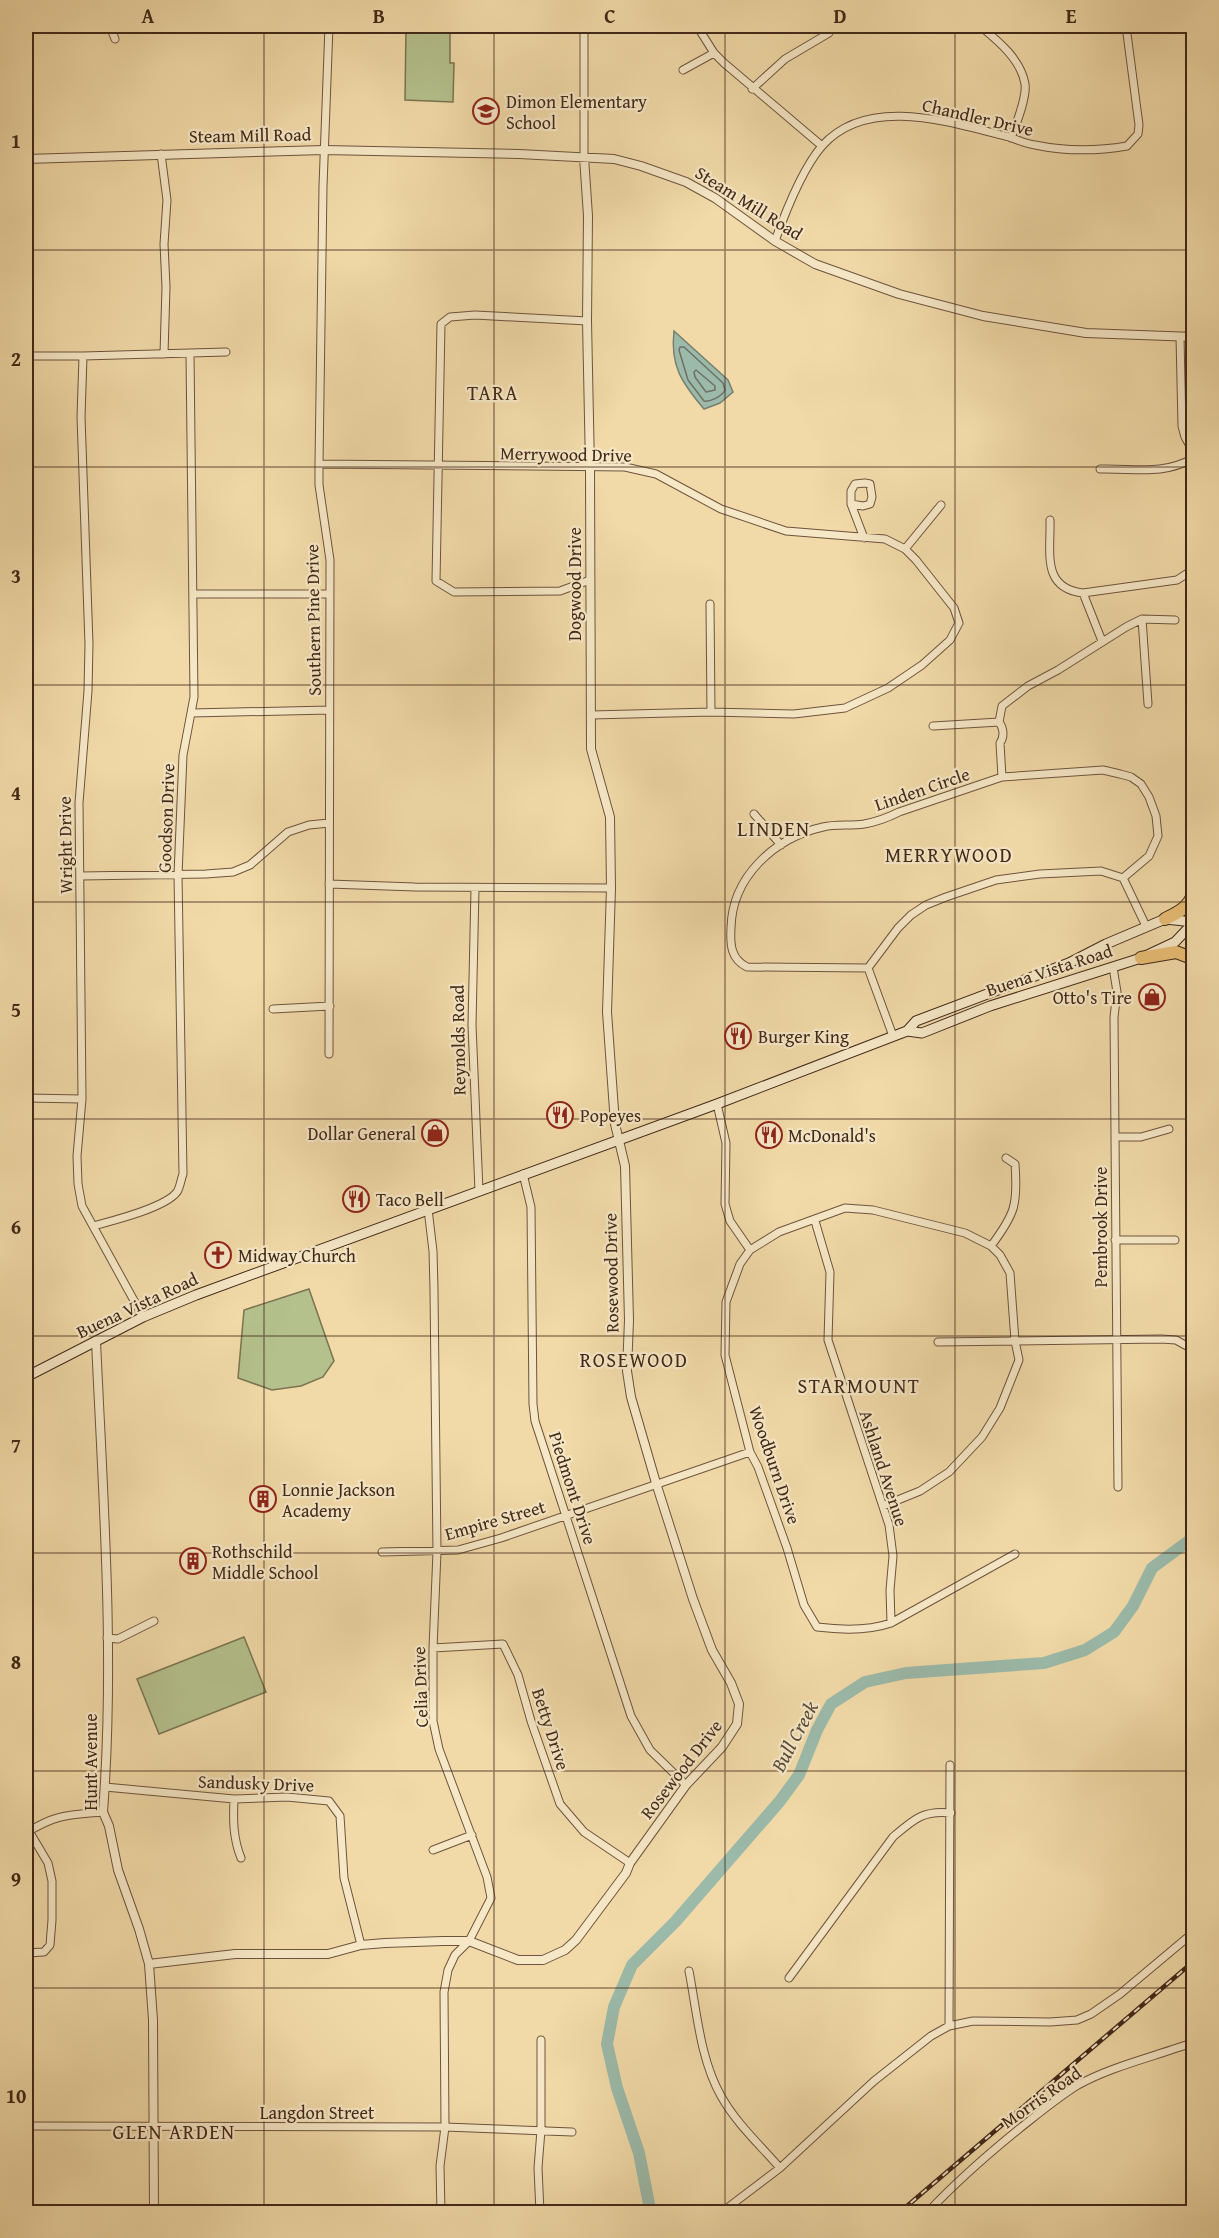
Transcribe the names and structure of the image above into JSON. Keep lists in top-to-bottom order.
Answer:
{
  "streets": {
    "main road": ["Buena Vista Road"],
    "street": [
      "Chandler Drive",
      "Steam Mill Road",
      "Merrywood Drive",
      "Dogwood Drive",
      "Southern Pine Drive",
      "Linden Circle",
      "Goodson Drive",
      "Wright Drive",
      "Reynolds Road",
      "Pembrook Drive",
      "Rosewood Drive",
      "Woodburn Drive",
      "Ashland Avenue",
      "Piedmont Drive",
      "Empire Street",
      "Celia Drive",
      "Betty Drive",
      "Hunt Avenue",
      "Sandusky Drive",
      "Morris Road",
      "Langdon Street"
    ]
  },
  "crossings": [
    ["Chandler Drive", "Steam Mill Road"],
    ["Steam Mill Road", "Dogwood Drive"],
    ["Steam Mill Road", "Southern Pine Drive"],
    ["Merrywood Drive", "Dogwood Drive"],
    ["Merrywood Drive", "Southern Pine Drive"],
    ["Dogwood Drive", "Buena Vista Road"],
    ["Dogwood Drive", "Rosewood Drive"],
    ["Goodson Drive", "Wright Drive"],
    ["Wright Drive", "Buena Vista Road"],
    ["Buena Vista Road", "Reynolds Road"],
    ["Buena Vista Road", "Pembrook Drive"],
    ["Buena Vista Road", "Rosewood Drive"],
    ["Buena Vista Road", "Piedmont Drive"],
    ["Buena Vista Road", "Celia Drive"],
    ["Buena Vista Road", "Hunt Avenue"],
    ["Rosewood Drive", "Piedmont Drive"],
    ["Rosewood Drive", "Empire Street"],
    ["Rosewood Drive", "Celia Drive"],
    ["Rosewood Drive", "Betty Drive"],
    ["Rosewood Drive", "Hunt Avenue"],
    ["Rosewood Drive", "Sandusky Drive"],
    ["Woodburn Drive", "Ashland Avenue"],
    ["Woodburn Drive", "Empire Street"],
    ["Piedmont Drive", "Empire Street"],
    ["Empire Street", "Celia Drive"],
    ["Celia Drive", "Betty Drive"],
    ["Celia Drive", "Langdon Street"],
    ["Hunt Avenue", "Sandusky Drive"],
    ["Hunt Avenue", "Langdon Street"]
  ],
  "districts": [
    "TARA",
    "LINDEN",
    "MERRYWOOD",
    "ROSEWOOD",
    "STARMOUNT",
    "GLEN ARDEN"
  ],
  "water": ["Bull Creek"],
  "places": {
    "school or university": ["Dimon Elementary School"],
    "shop": ["Otto's Tire", "Dollar General"],
    "restaurant": [
      "Burger King",
      "Popeyes",
      "McDonald's",
      "Taco Bell"
    ],
    "church": ["Midway Church"],
    "building": ["Lonnie Jackson Academy", "Rothschild Middle School"]
  },
  "grid": {
    "columns": [
      "A",
      "B",
      "C",
      "D",
      "E"
    ],
    "rows": [
      "1",
      "2",
      "3",
      "4",
      "5",
      "6",
      "7",
      "8",
      "9",
      "10"
    ]
  }
}
